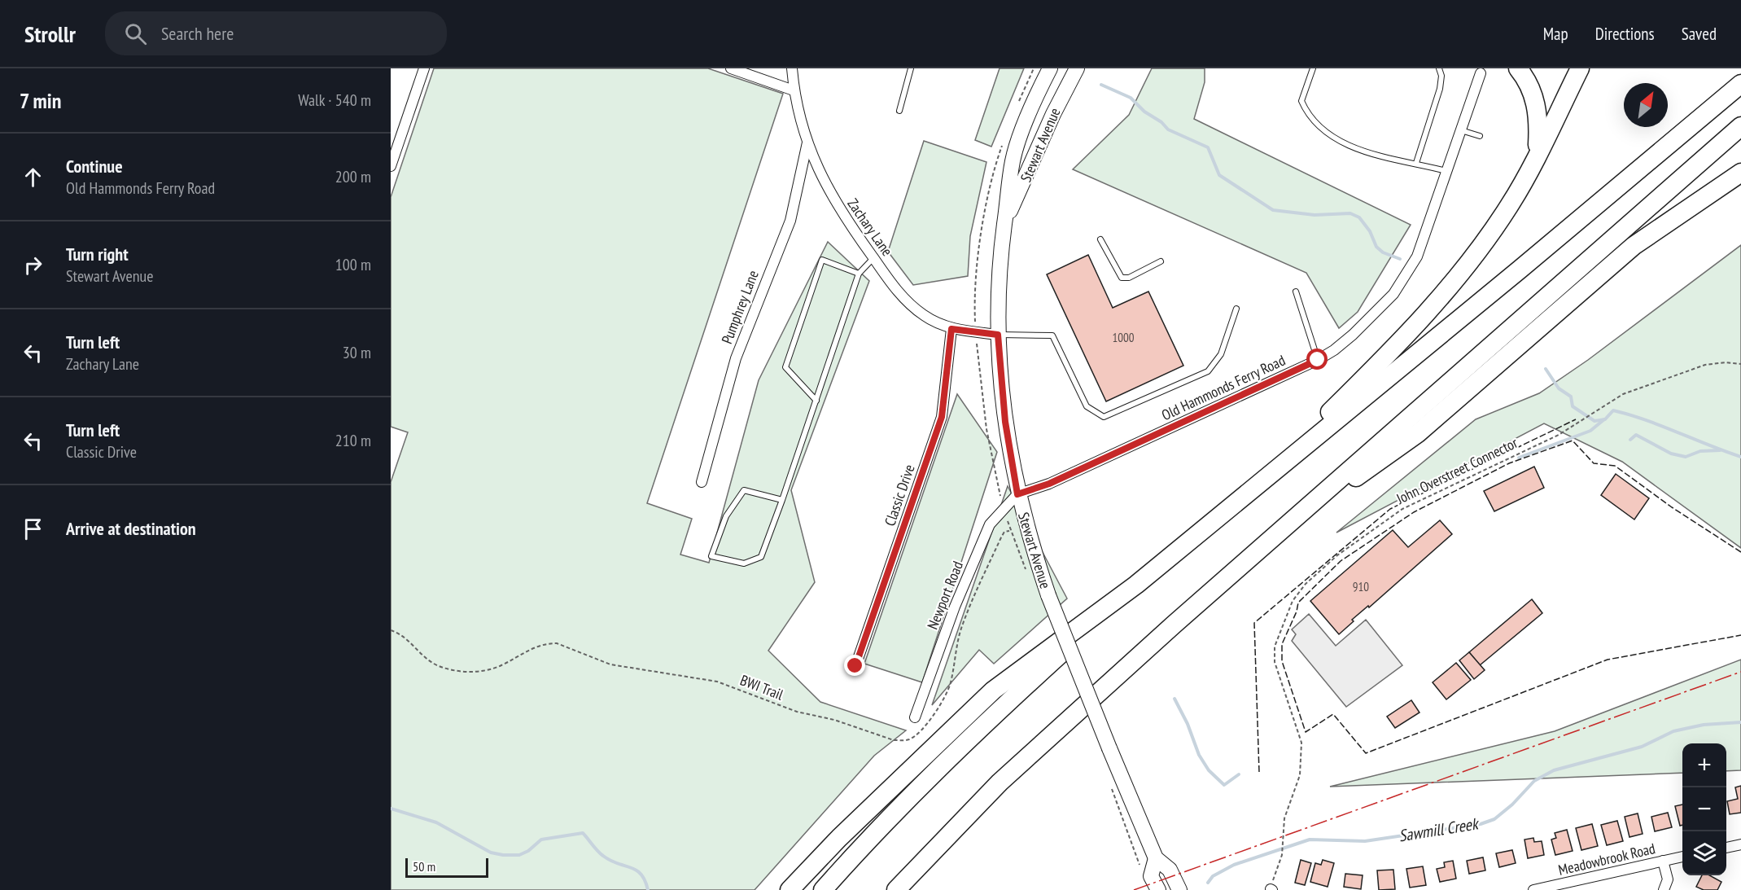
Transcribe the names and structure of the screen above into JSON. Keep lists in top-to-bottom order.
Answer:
{
  "streets": {
    "street": [
      "Stewart Avenue",
      "Zachary Lane",
      "Pumphrey Lane",
      "Old Hammonds Ferry Road",
      "Classic Drive",
      "Newport Road",
      "Meadowbrook Road"
    ],
    "path": ["John Overstreet Connector", "BWI Trail"]
  },
  "crossings": [
    ["Stewart Avenue", "Zachary Lane"],
    ["Stewart Avenue", "Old Hammonds Ferry Road"],
    ["Stewart Avenue", "Newport Road"],
    ["Zachary Lane", "Pumphrey Lane"],
    ["Zachary Lane", "Classic Drive"],
    ["Old Hammonds Ferry Road", "Newport Road"]
  ],
  "water": ["Sawmill Creek"],
  "house_numbers": ["1000", "910"],
  "scale_bar": "50 m",
  "north": "top right",
  "page": {
    "header": "Strollr",
    "search": "Search here",
    "nav": ["Map", "Directions", "Saved"],
    "heading": ["7 min", "Walk · 540 m"],
    "list": [
      ["Continue", "Old Hammonds Ferry Road", "200 m"],
      ["Turn right", "Stewart Avenue", "100 m"],
      ["Turn left", "Zachary Lane", "30 m"],
      ["Turn left", "Classic Drive", "210 m"],
      "Arrive at destination"
    ],
    "map_buttons": ["+", "−"],
    "scale": "50 m"
  }
}
